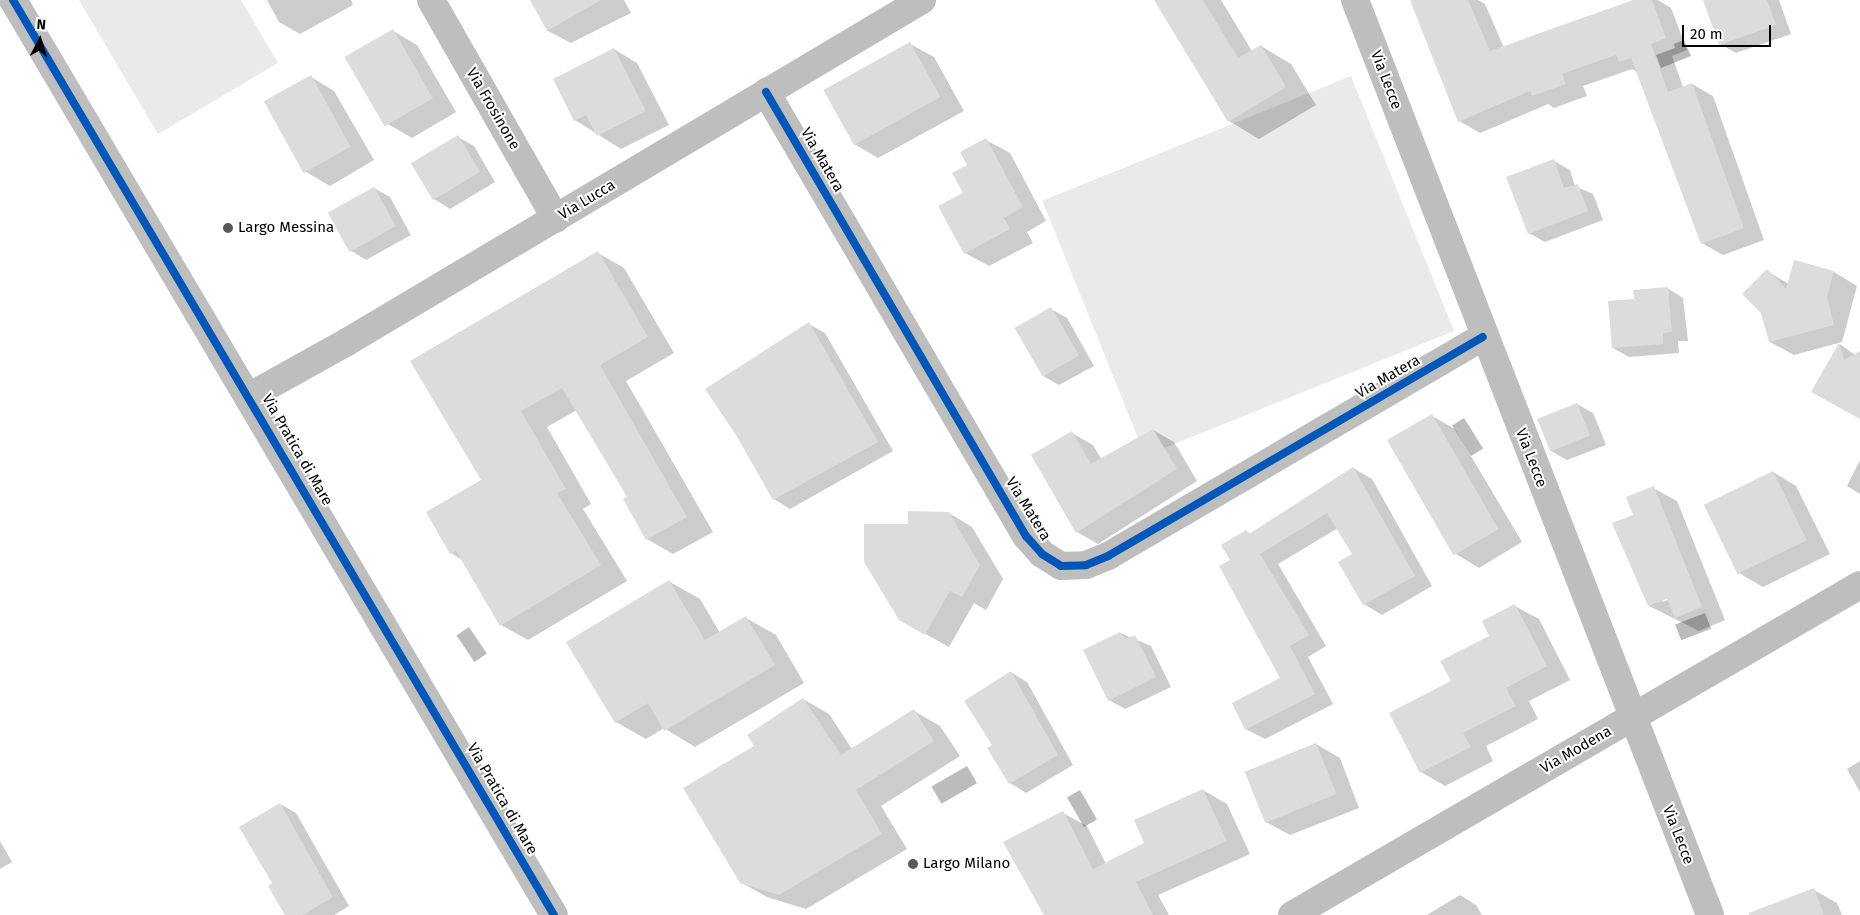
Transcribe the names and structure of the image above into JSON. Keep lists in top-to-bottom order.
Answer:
{
  "streets": {
    "street": [
      "Via Lecce",
      "Via Frosinone",
      "Via Matera",
      "Via Lucca",
      "Via Pratica di Mare",
      "Via Modena"
    ]
  },
  "crossings": [
    ["Via Lecce", "Via Matera"],
    ["Via Lecce", "Via Modena"],
    ["Via Frosinone", "Via Lucca"],
    ["Via Matera", "Via Lucca"],
    ["Via Lucca", "Via Pratica di Mare"]
  ],
  "places": ["Largo Messina", "Largo Milano"],
  "scale_bar": "20 m",
  "north": "top"
}
